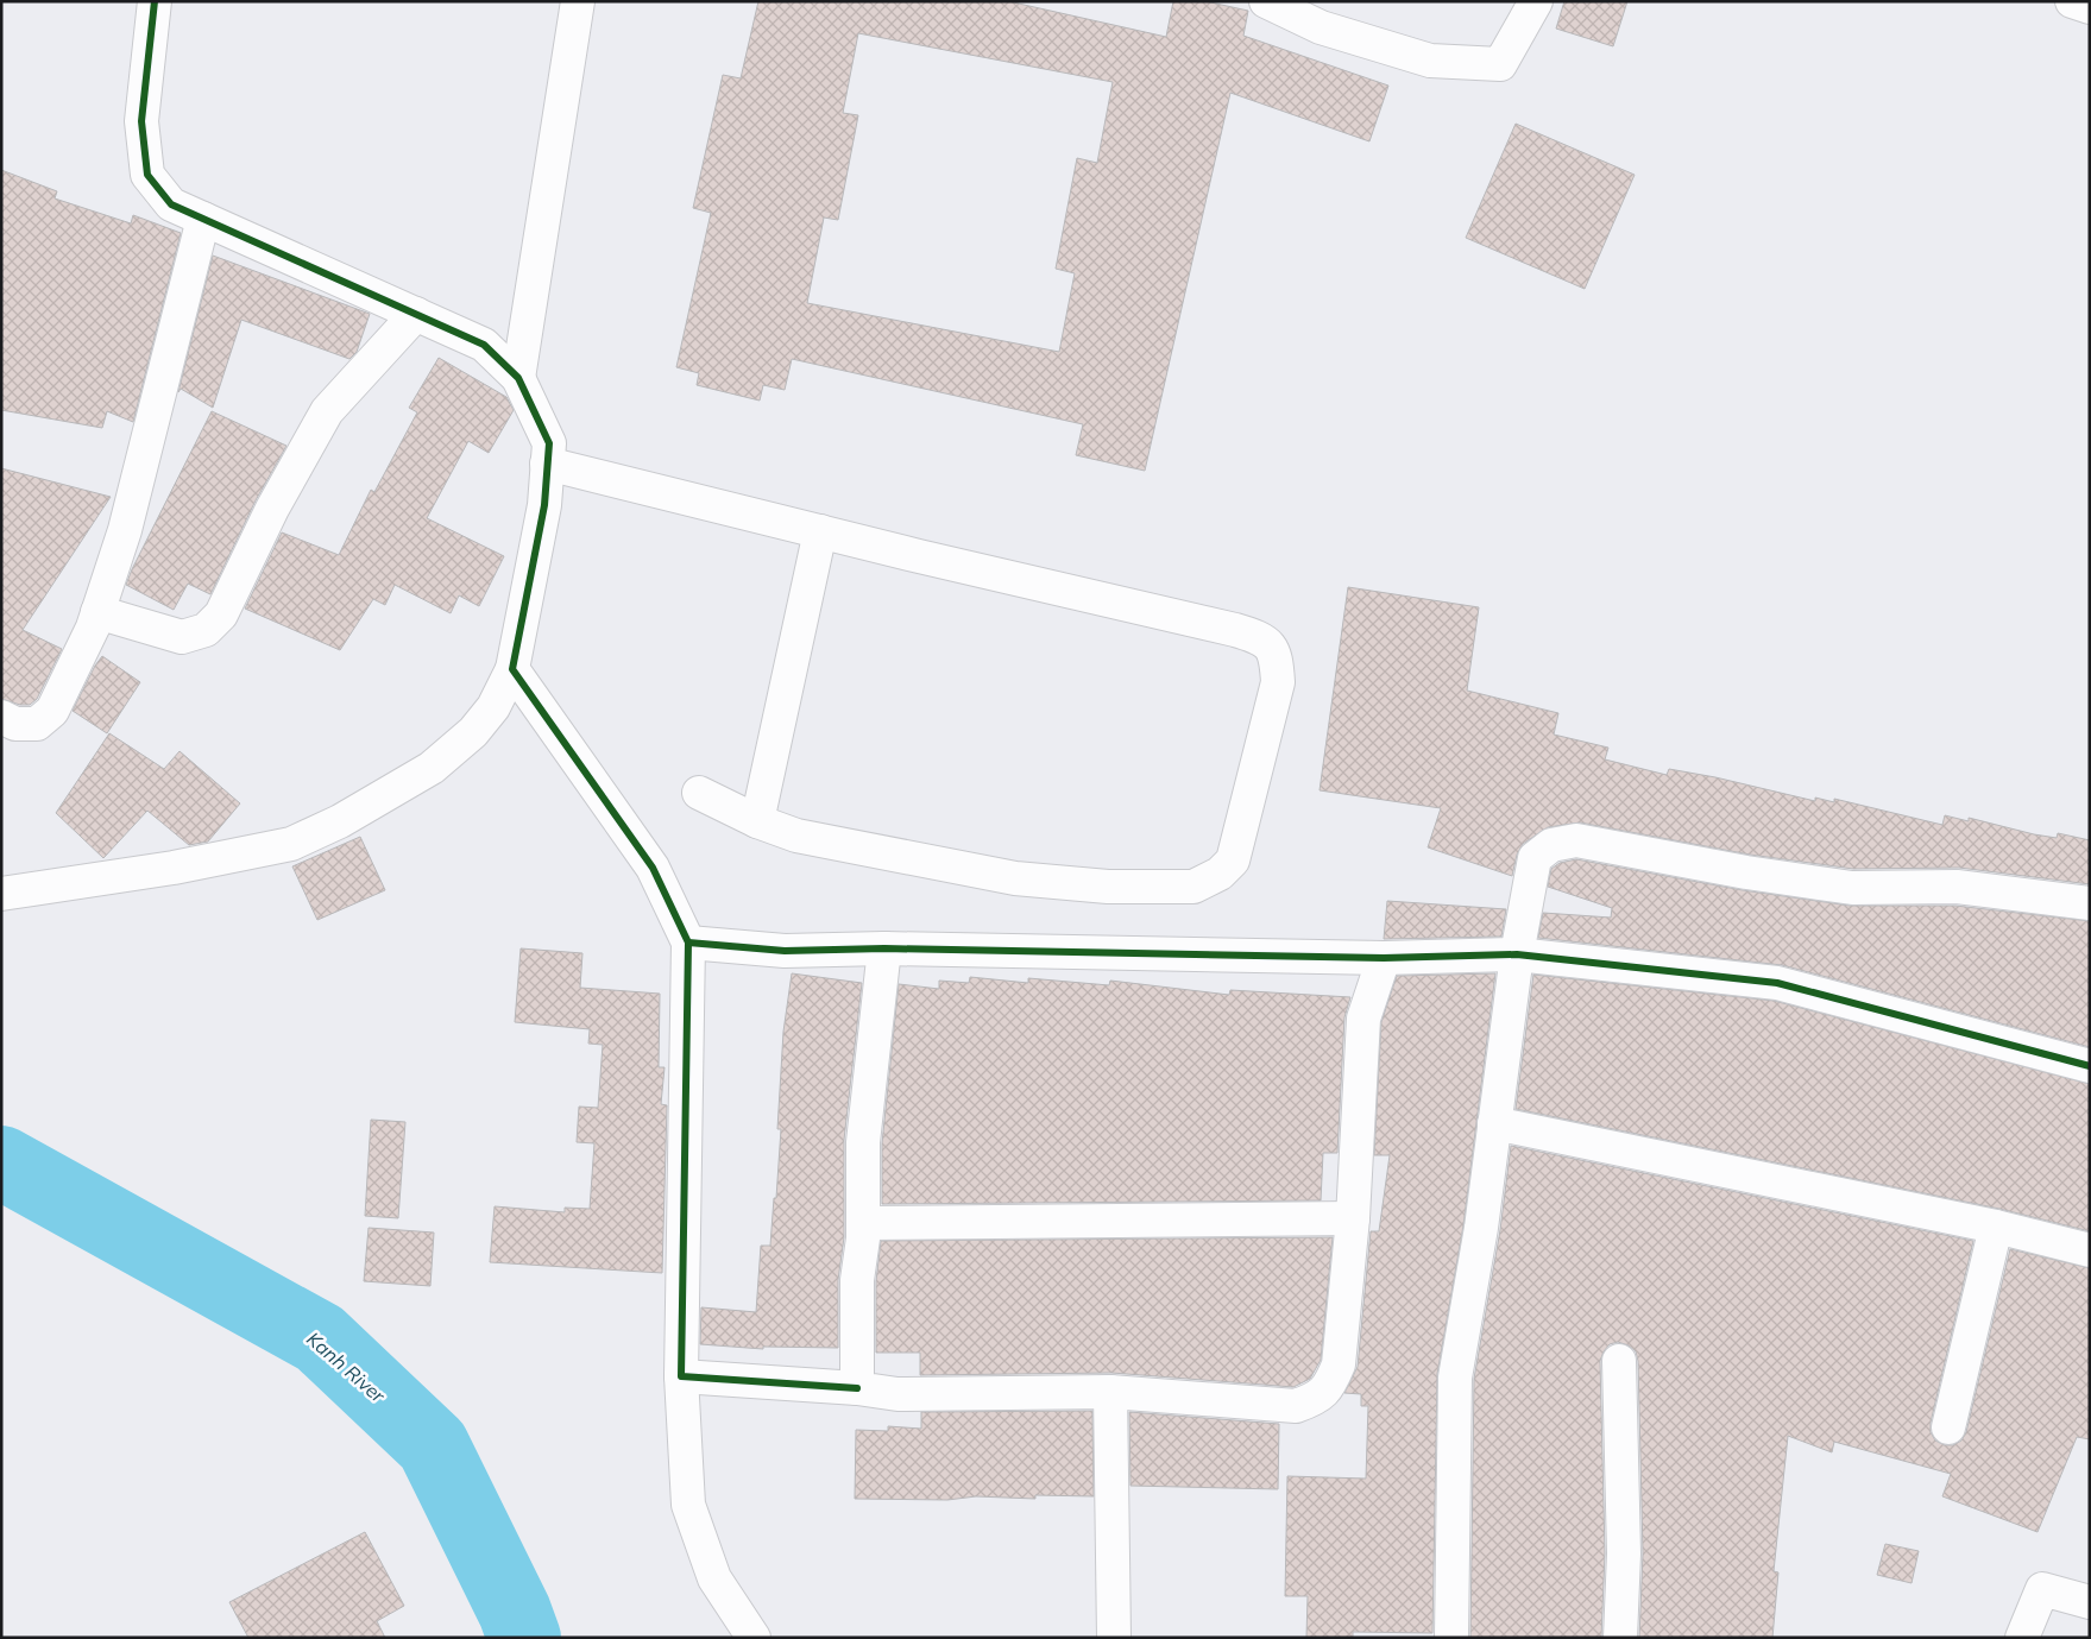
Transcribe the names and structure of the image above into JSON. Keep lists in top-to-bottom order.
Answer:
{
  "water": ["Kanh River"]
}
